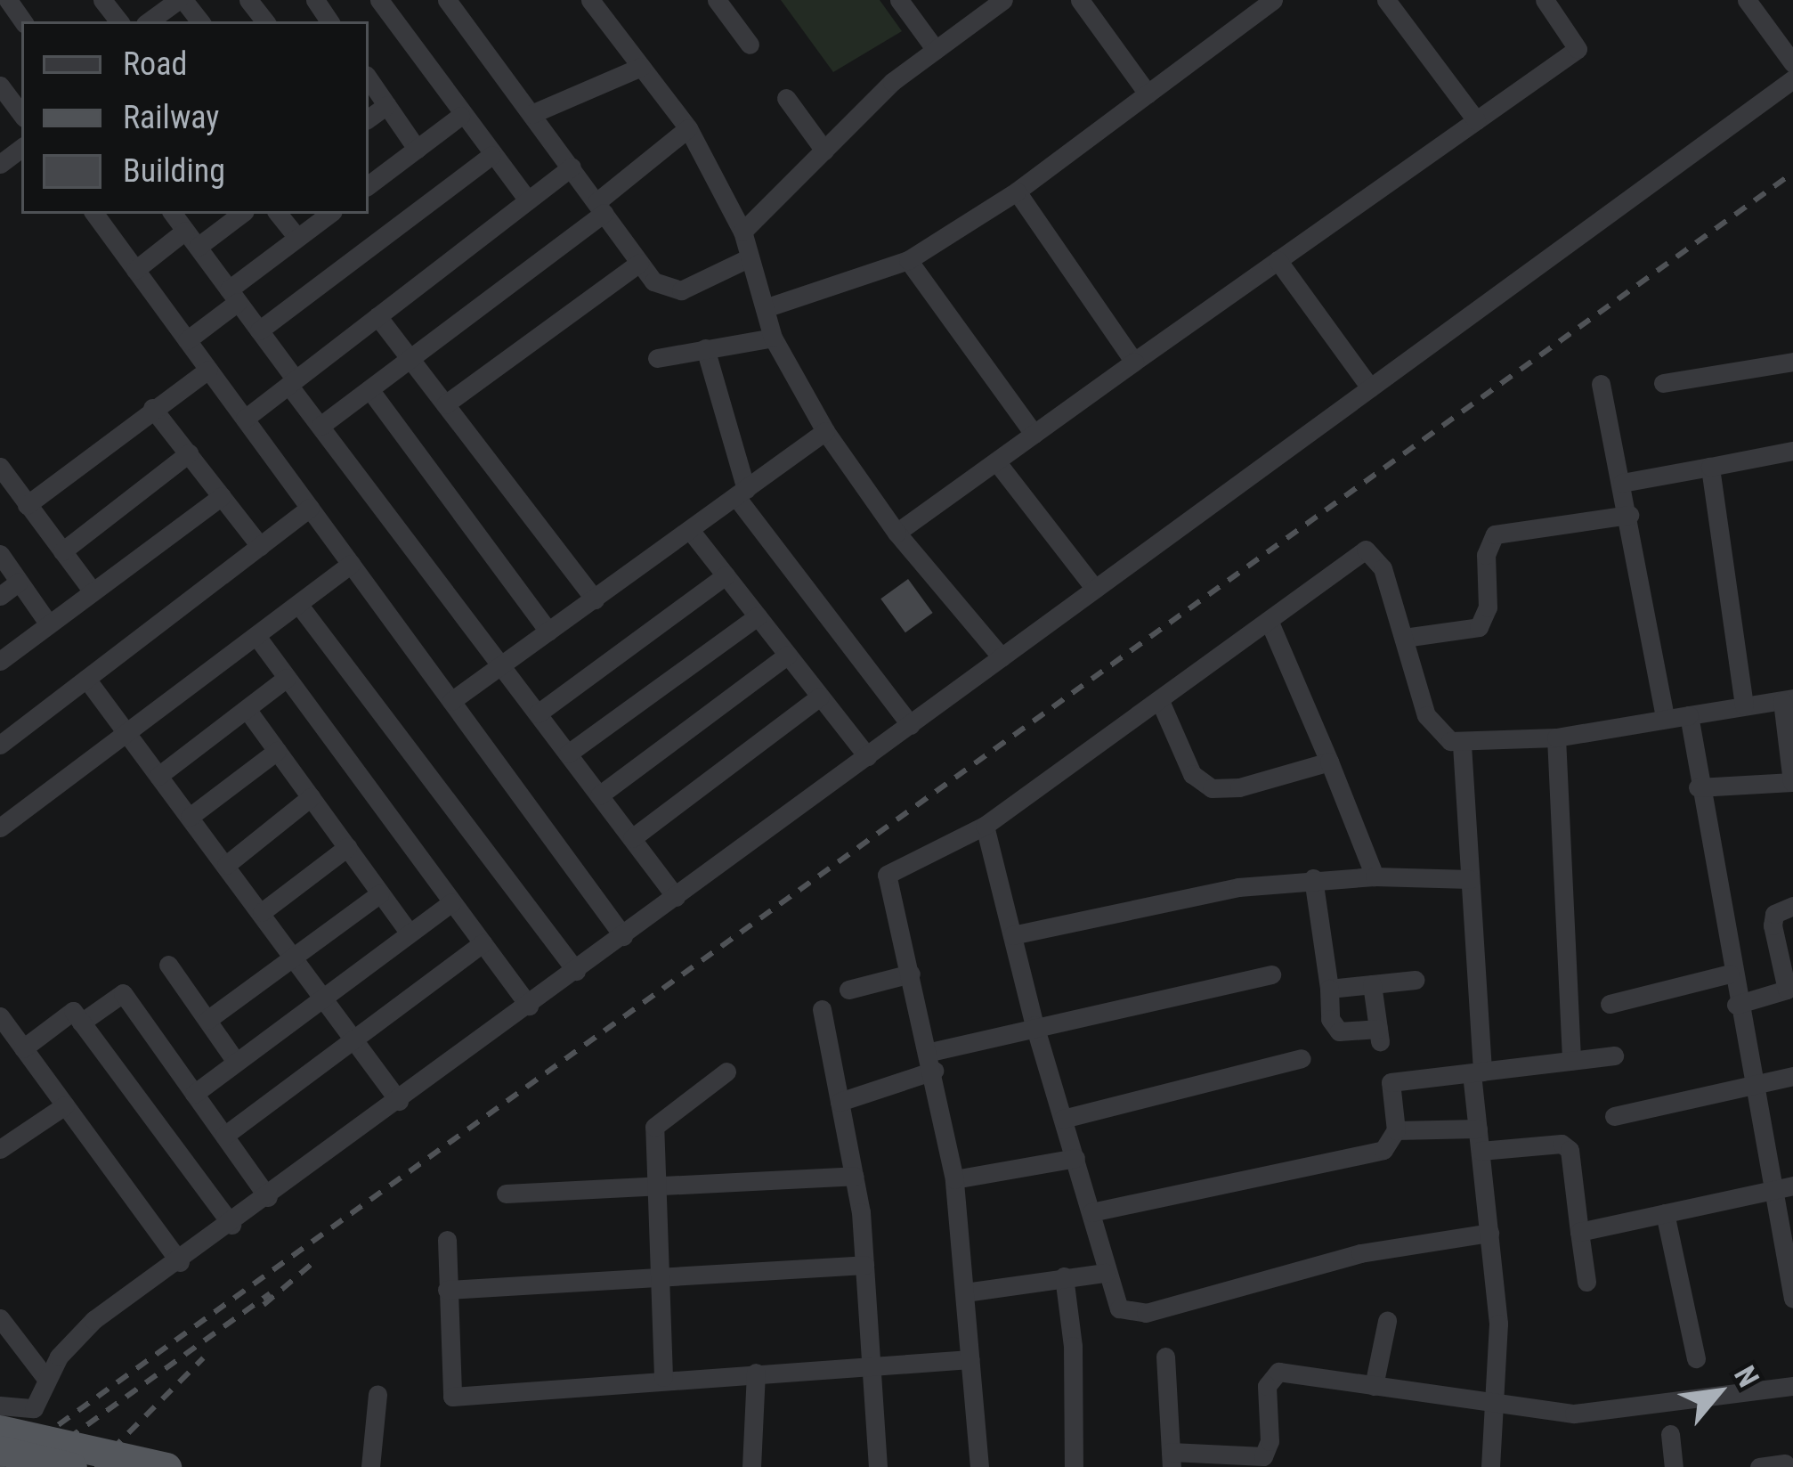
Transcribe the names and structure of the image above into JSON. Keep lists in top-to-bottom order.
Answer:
{
  "legend": ["Road", "Railway", "Building"],
  "north": "top right"
}
